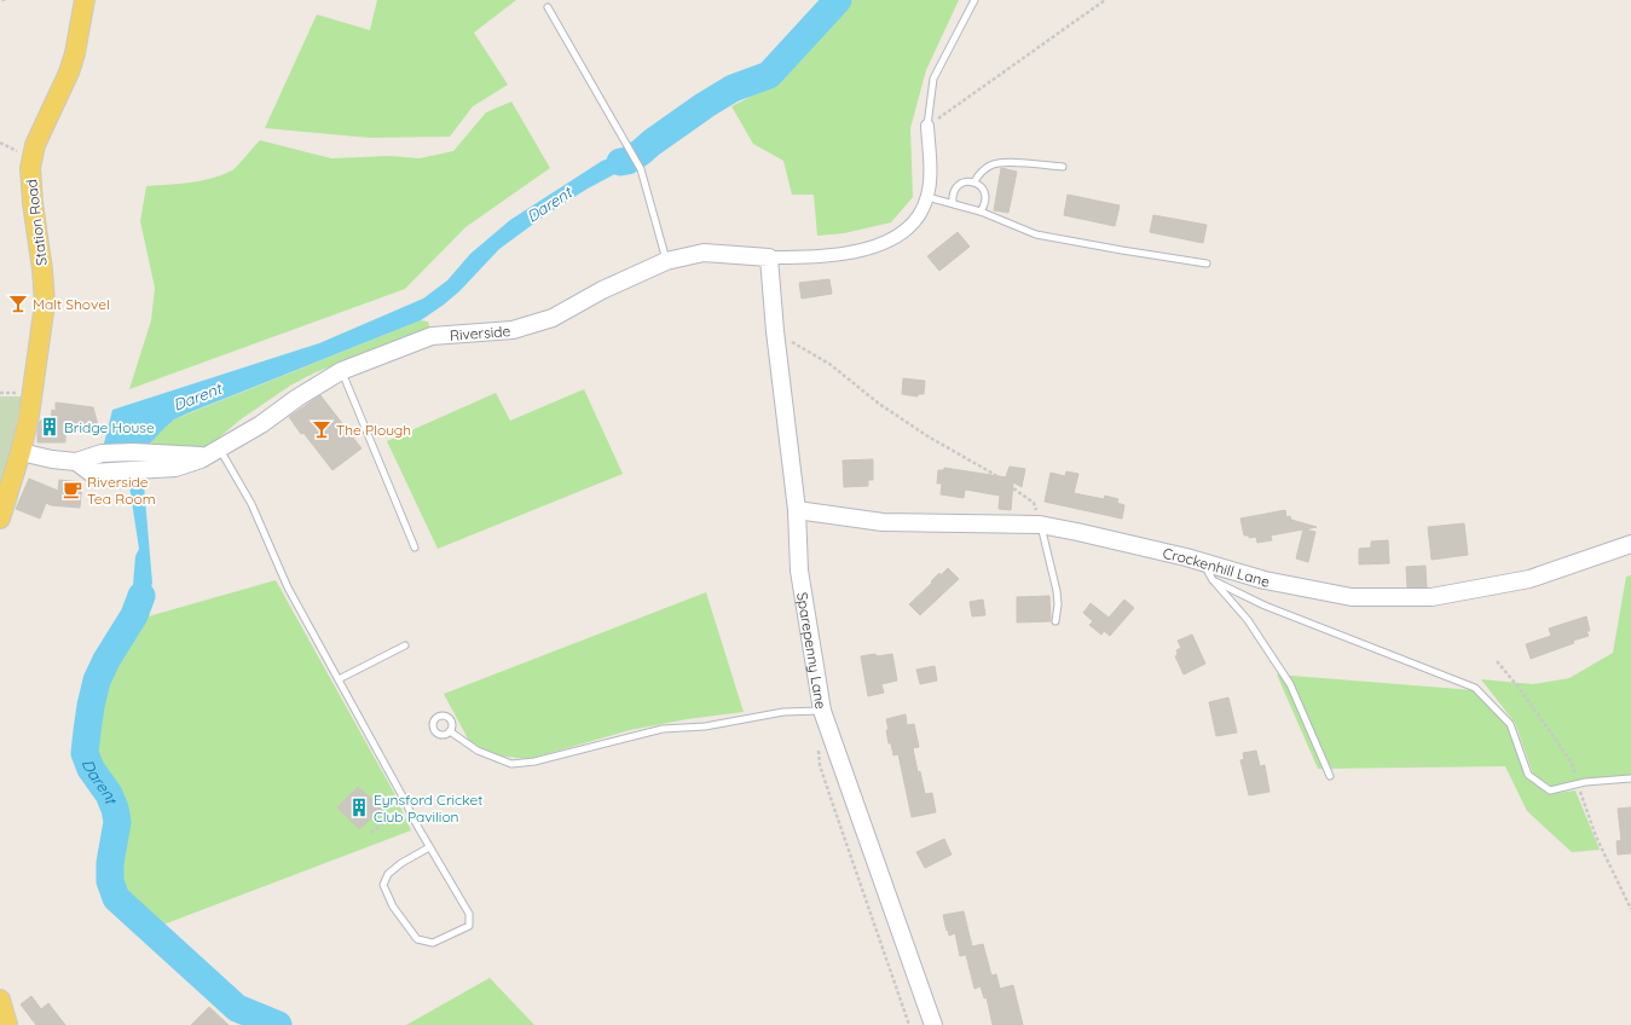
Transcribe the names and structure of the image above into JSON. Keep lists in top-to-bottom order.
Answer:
{
  "streets": {
    "main road": ["Station Road"],
    "street": ["Riverside", "Crockenhill Lane", "Sparepenny Lane"]
  },
  "crossings": [
    ["Riverside", "Sparepenny Lane"],
    ["Crockenhill Lane", "Sparepenny Lane"]
  ],
  "water": ["Darent"],
  "places": {
    "bar": ["Malt Shovel", "The Plough"],
    "building": ["Bridge House", "Eynsford Cricket Club Pavilion"],
    "cafe": ["Riverside Tea Room"]
  }
}
